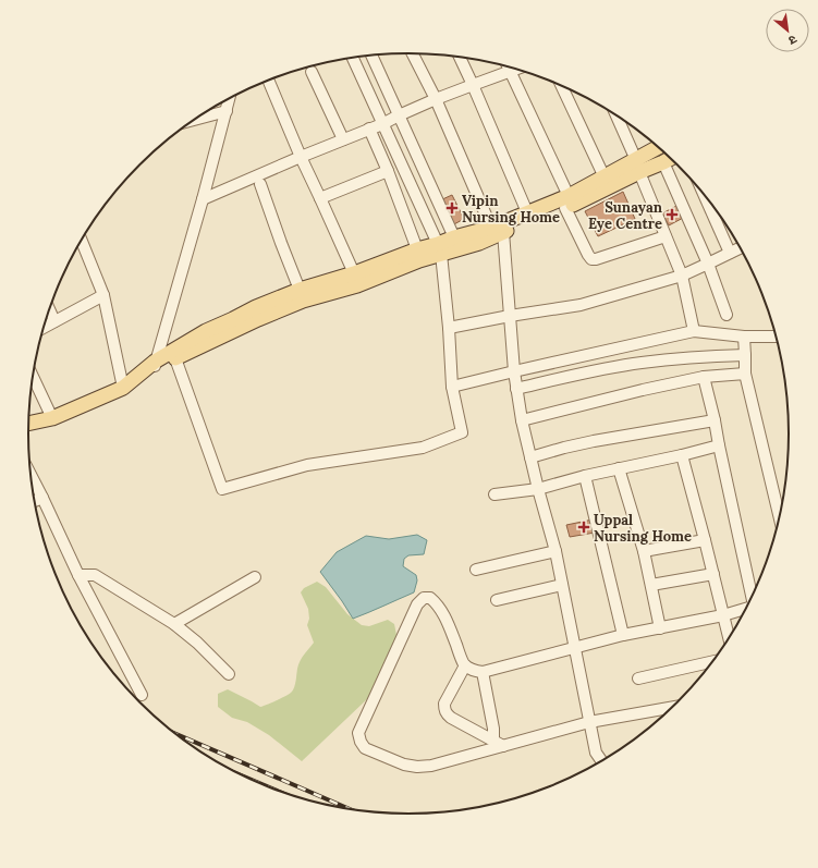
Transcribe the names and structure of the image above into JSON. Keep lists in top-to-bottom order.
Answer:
{
  "places": {
    "health": ["Vipin Nursing Home", "Sunayan Eye Centre", "Uppal Nursing Home"]
  },
  "north": "bottom right"
}
